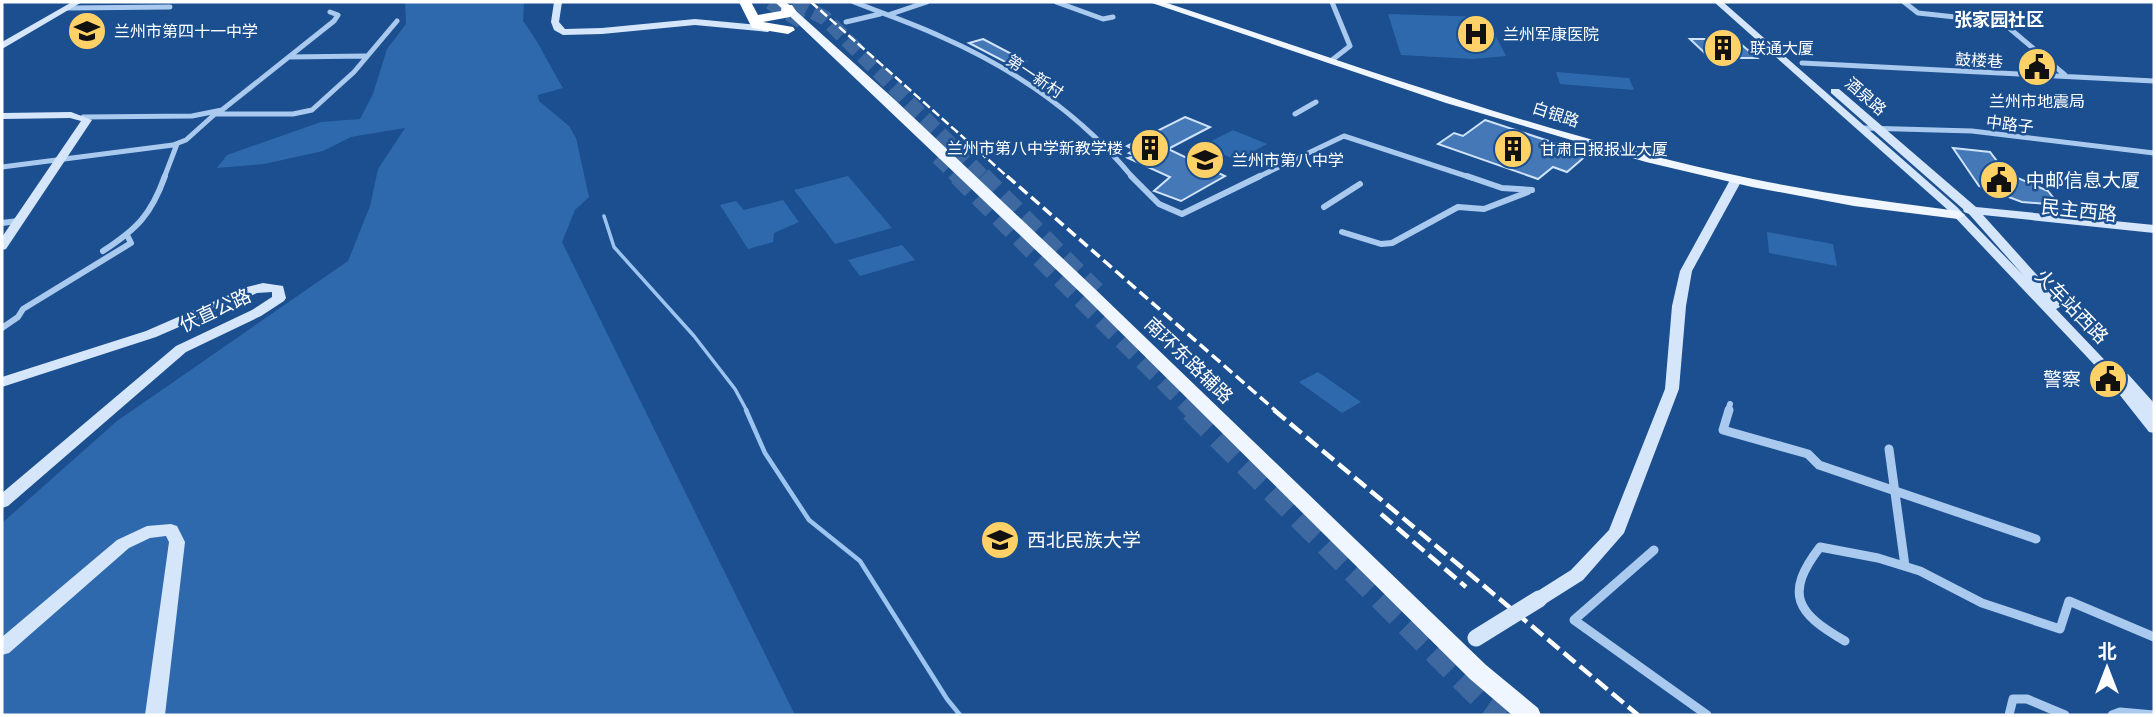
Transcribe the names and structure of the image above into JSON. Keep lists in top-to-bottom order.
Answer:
{
  "streets": {
    "main road": [
      "酒泉路",
      "白银路",
      "民主西路",
      "火车站西路",
      "伏直公路",
      "南环东路辅路"
    ],
    "street": ["鼓楼巷", "第一新村", "中路子"]
  },
  "crossings": [
    ["鼓楼巷", "酒泉路"],
    ["酒泉路", "白银路"],
    ["酒泉路", "中路子"],
    ["酒泉路", "民主西路"],
    ["酒泉路", "火车站西路"],
    ["白银路", "民主西路"],
    ["白银路", "火车站西路"],
    ["民主西路", "火车站西路"]
  ],
  "districts": ["张家园社区"],
  "places": {
    "school or university": ["兰州市第四十一中学", "兰州市第八中学", "西北民族大学"],
    "hospital": ["兰州军康医院"],
    "building": ["联通大厦", "兰州市第八中学新教学楼", "甘肃日报报业大厦"],
    "public building": ["兰州市地震局", "中邮信息大厦", "警察"]
  },
  "north": "top"
}
